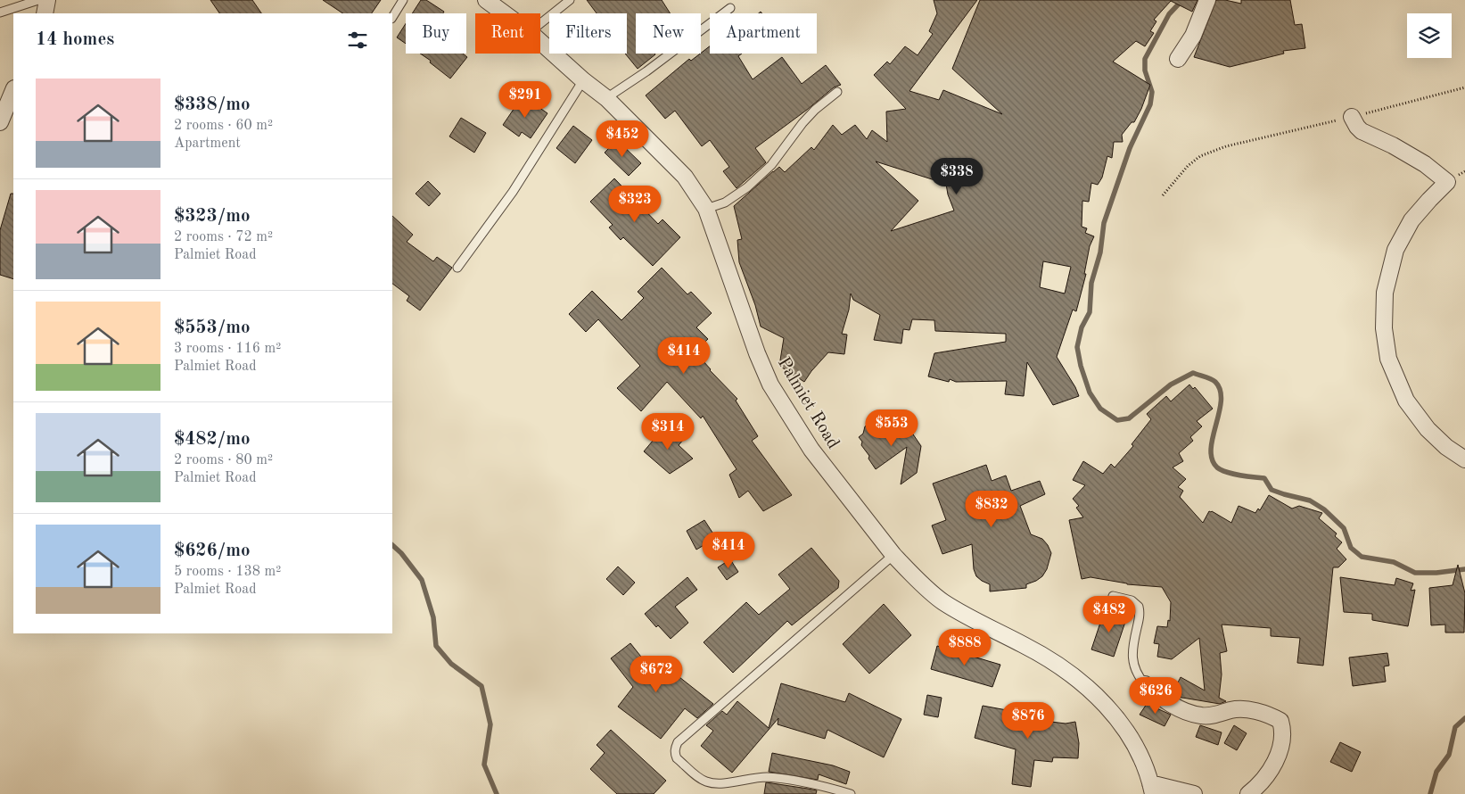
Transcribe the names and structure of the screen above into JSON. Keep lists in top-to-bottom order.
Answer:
{
  "streets": {
    "street": ["Palmiet Road"]
  },
  "page": {
    "chip": [
      "Buy",
      "Rent",
      "Filters",
      "New",
      "Apartment"
    ],
    "heading": "14 homes",
    "list": [
      {
        "name": "$338/mo",
        "note": "2 rooms · 60 m² · Apartment"
      },
      {
        "name": "$323/mo",
        "note": "2 rooms · 72 m² · Palmiet Road"
      },
      {
        "name": "$553/mo",
        "note": "3 rooms · 116 m² · Palmiet Road"
      },
      {
        "name": "$482/mo",
        "note": "2 rooms · 80 m² · Palmiet Road"
      },
      {
        "name": "$626/mo",
        "note": "5 rooms · 138 m² · Palmiet Road"
      }
    ],
    "price": [
      "$291",
      "$452",
      "$338",
      "$323",
      "$414",
      "$553",
      "$314",
      "$832",
      "$414",
      "$482",
      "$888",
      "$672",
      "$626",
      "$876"
    ]
  }
}
